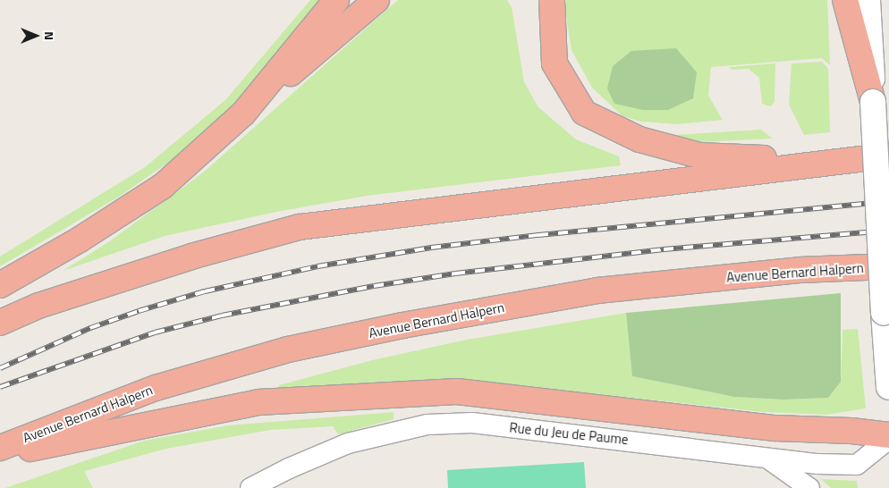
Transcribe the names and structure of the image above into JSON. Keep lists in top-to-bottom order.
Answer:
{
  "streets": {
    "highway": ["Avenue Bernard Halpern"],
    "street": ["Rue du Jeu de Paume"]
  },
  "north": "right"
}
